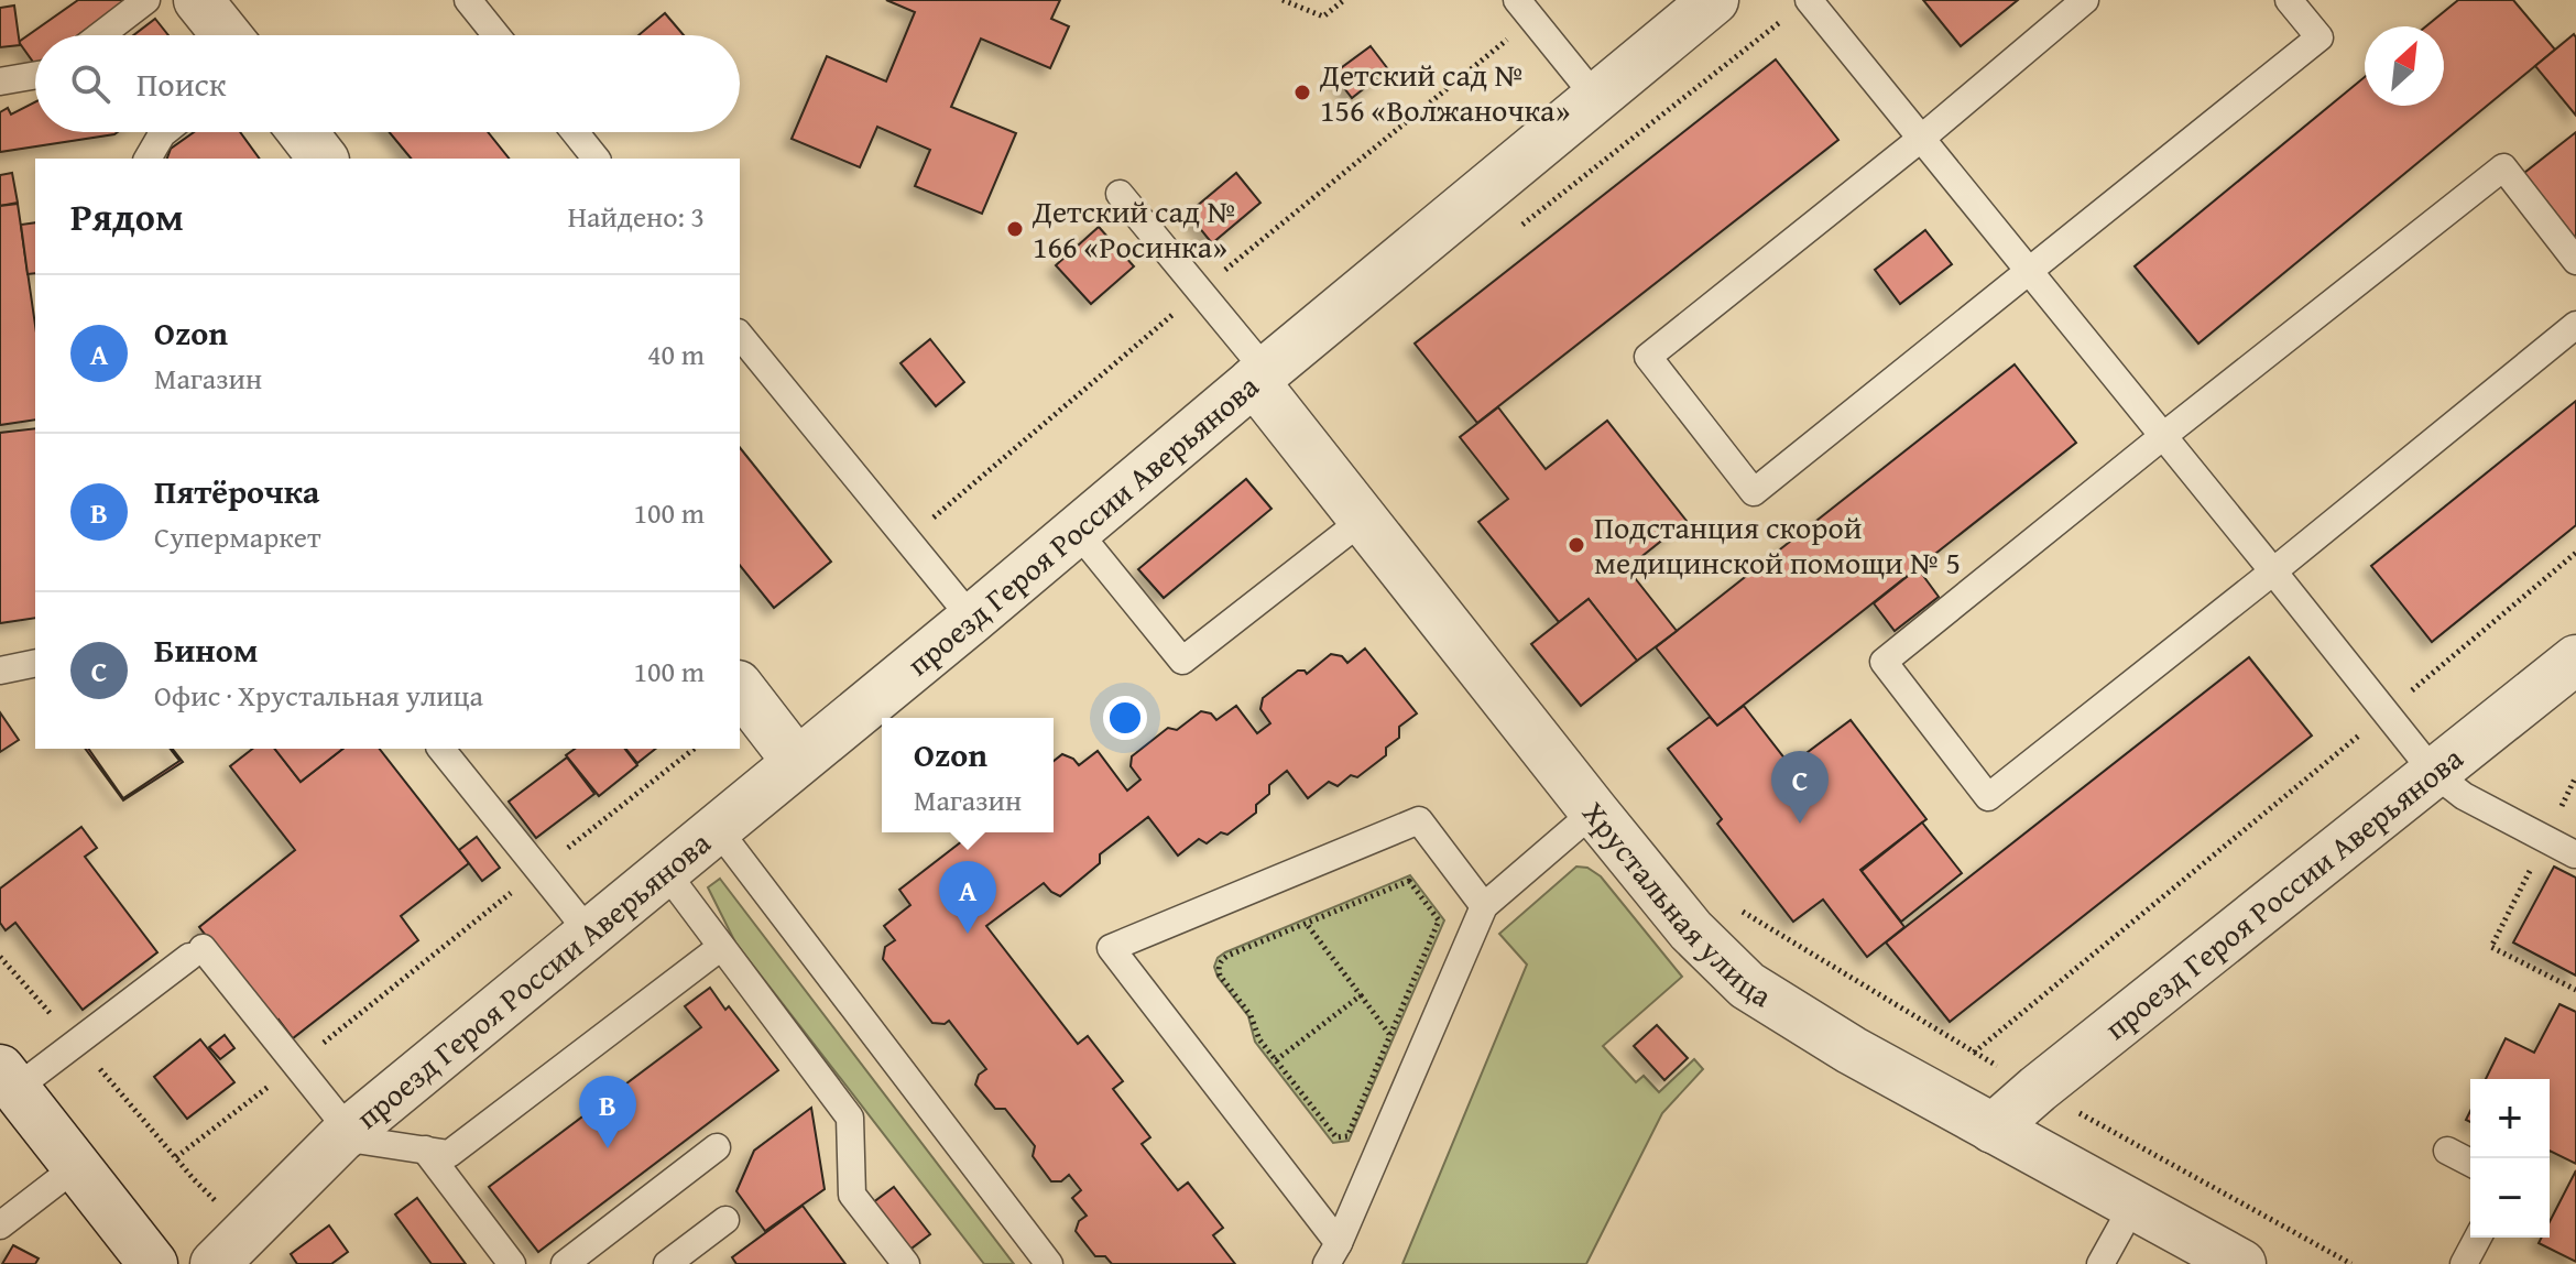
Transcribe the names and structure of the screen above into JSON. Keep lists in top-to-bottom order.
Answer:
{
  "streets": {
    "street": ["проезд Героя России Аверьянова", "Хрустальная улица"]
  },
  "crossings": [
    ["проезд Героя России Аверьянова", "Хрустальная улица"]
  ],
  "places": ["Детский сад № 156 «Волжаночка»", "Детский сад № 166 «Росинка»", "Подстанция скорой медицинской помощи № 5"],
  "north": "top right",
  "page": {
    "search": "Поиск",
    "heading": ["Рядом", "Найдено: 3"],
    "list": [
      {
        "mark": "A",
        "name": "Ozon",
        "note": "Магазин",
        "value": "40 m"
      },
      {
        "mark": "B",
        "name": "Пятёрочка",
        "note": "Супермаркет",
        "value": "100 m"
      },
      {
        "mark": "C",
        "name": "Бином",
        "note": "Офис · Хрустальная улица",
        "value": "100 m"
      }
    ],
    "popup": ["Ozon", "Магазин"],
    "pins": ["C", "A", "B"],
    "map_buttons": ["+", "−"]
  }
}
